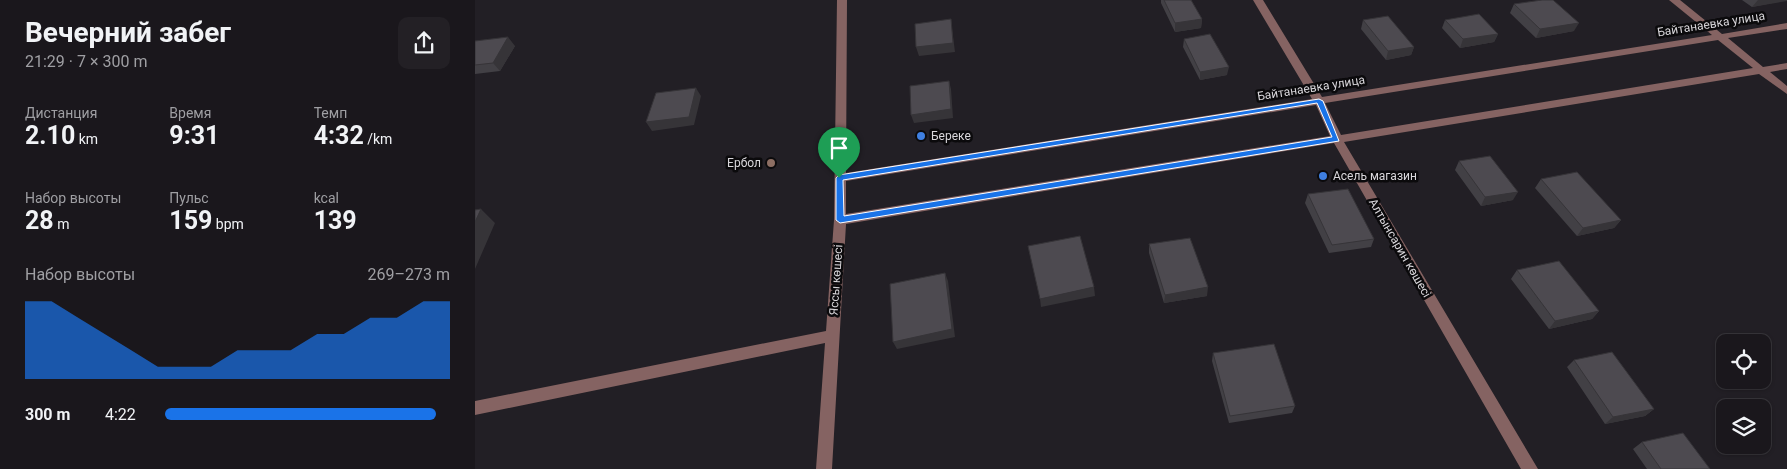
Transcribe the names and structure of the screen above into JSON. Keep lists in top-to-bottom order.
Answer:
{
  "streets": {
    "street": ["Байтанаевка улица", "Алтынсарин көшесі", "Яссы көшесі"]
  },
  "crossings": [
    ["Байтанаевка улица", "Алтынсарин көшесі"],
    ["Байтанаевка улица", "Яссы көшесі"]
  ],
  "places": ["Береке", "Ербол", "Асель магазин"],
  "page": {
    "heading": ["Вечерний забег", "21:29 · 7 × 300 m"],
    "stats": [
      ["Дистанция", "2.10 km"],
      ["Время", "9:31"],
      ["Темп", "4:32 /km"],
      ["Набор высоты", "28 m"],
      ["Пульс", "159 bpm"],
      ["kcal", "139"]
    ],
    "chart": ["Набор высоты", "269–273 m"],
    "list": [
      {
        "name": "300 m",
        "note": "4:22"
      }
    ]
  }
}
